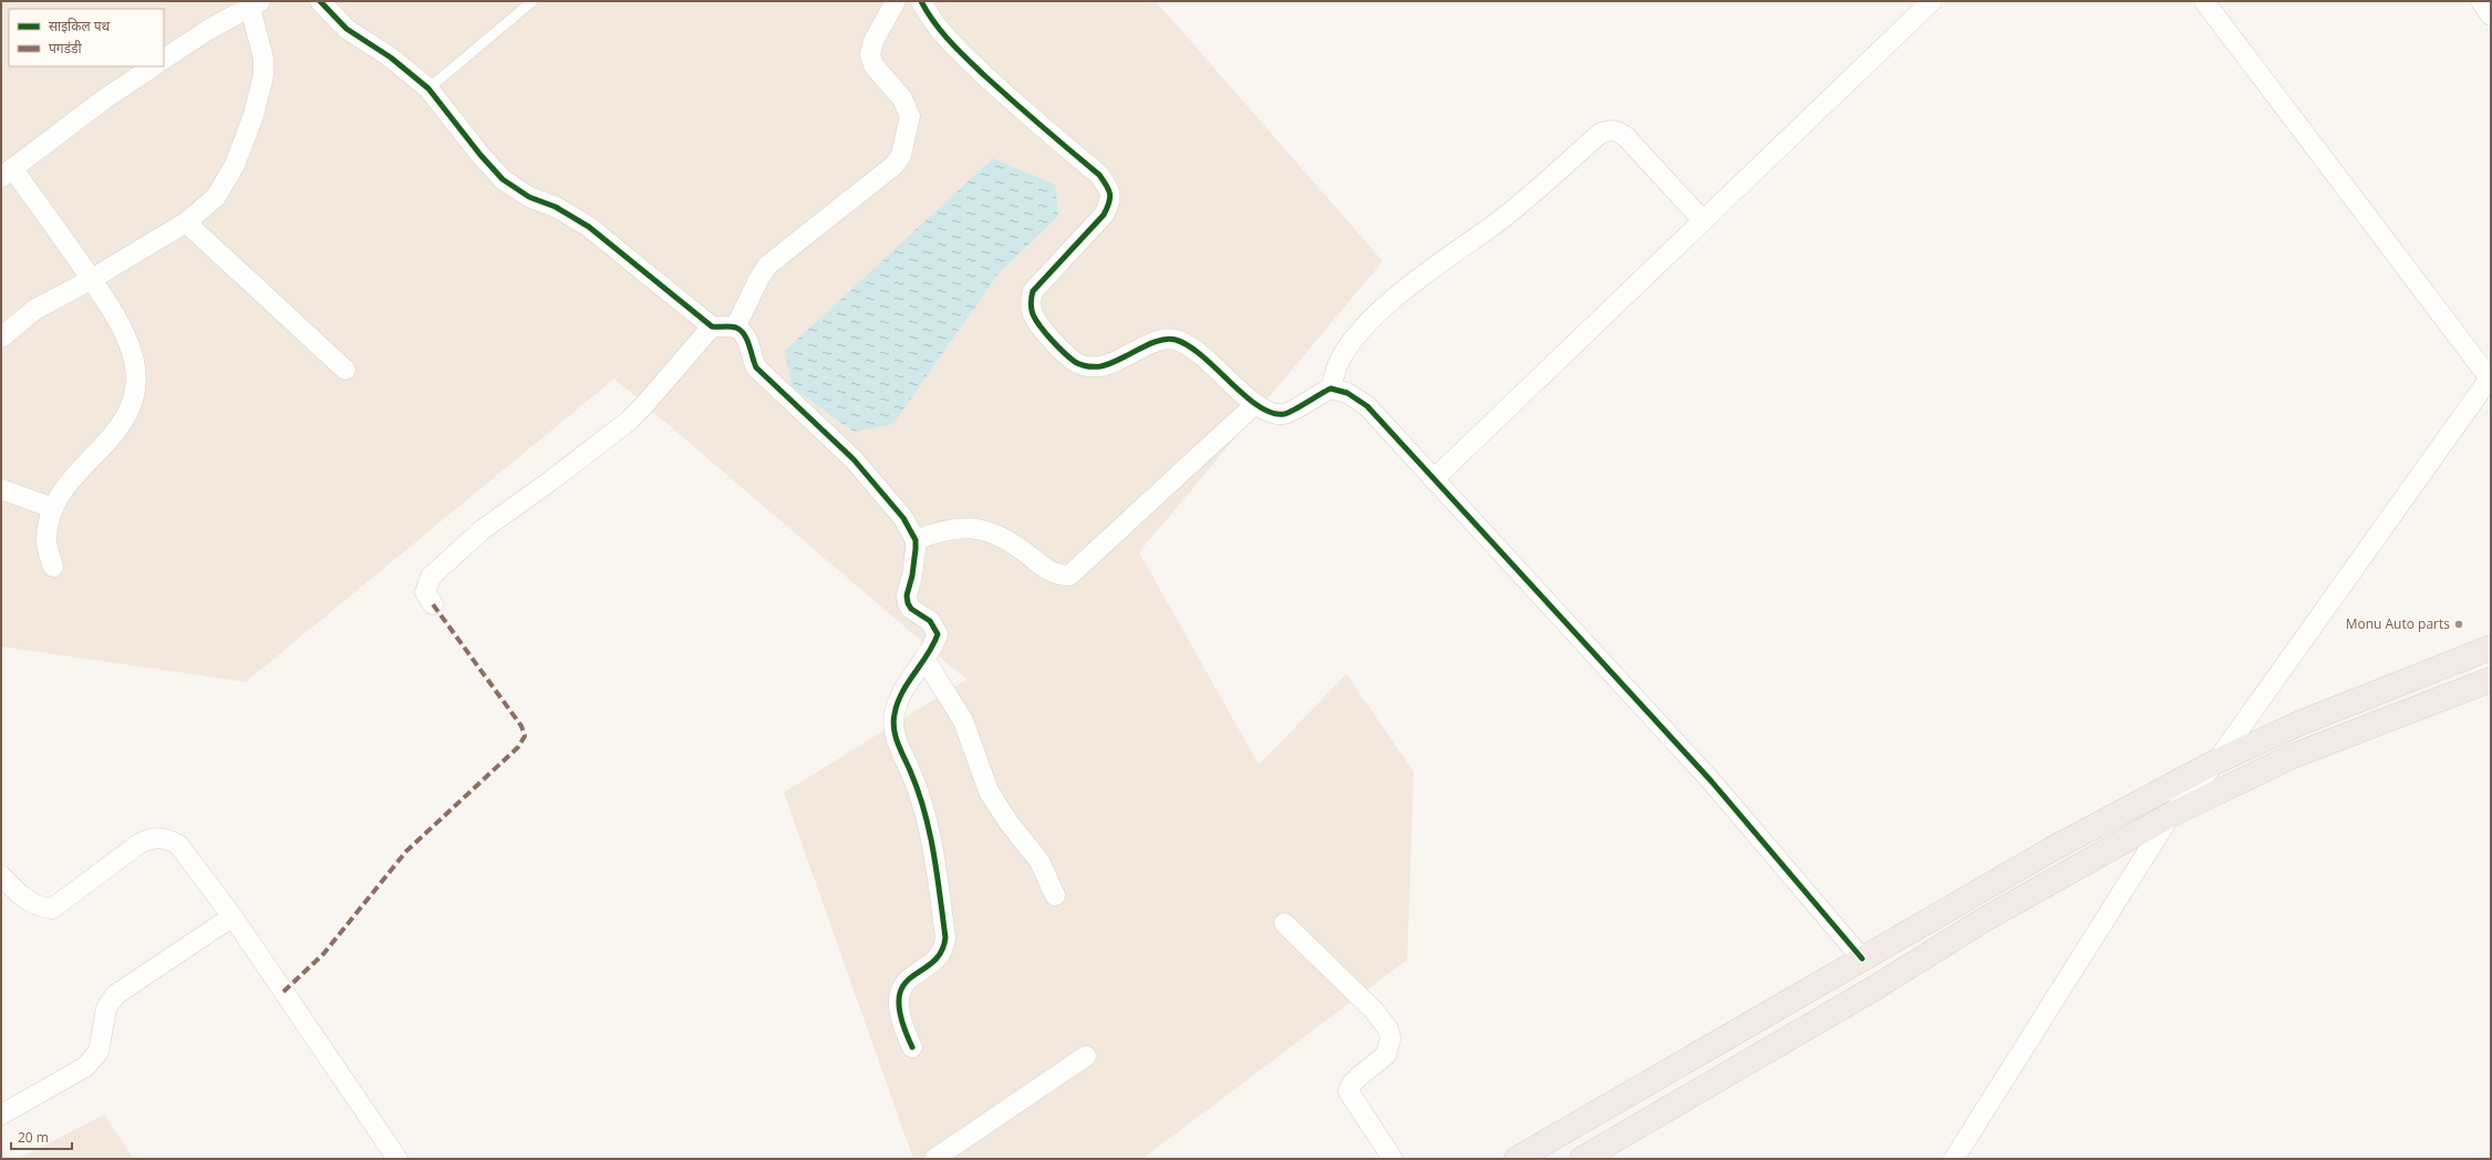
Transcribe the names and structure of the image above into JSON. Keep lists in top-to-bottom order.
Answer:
{
  "places": ["Monu Auto parts"],
  "legend": ["साइकिल पथ", "पगडंडी"],
  "scale_bar": "20 m"
}
